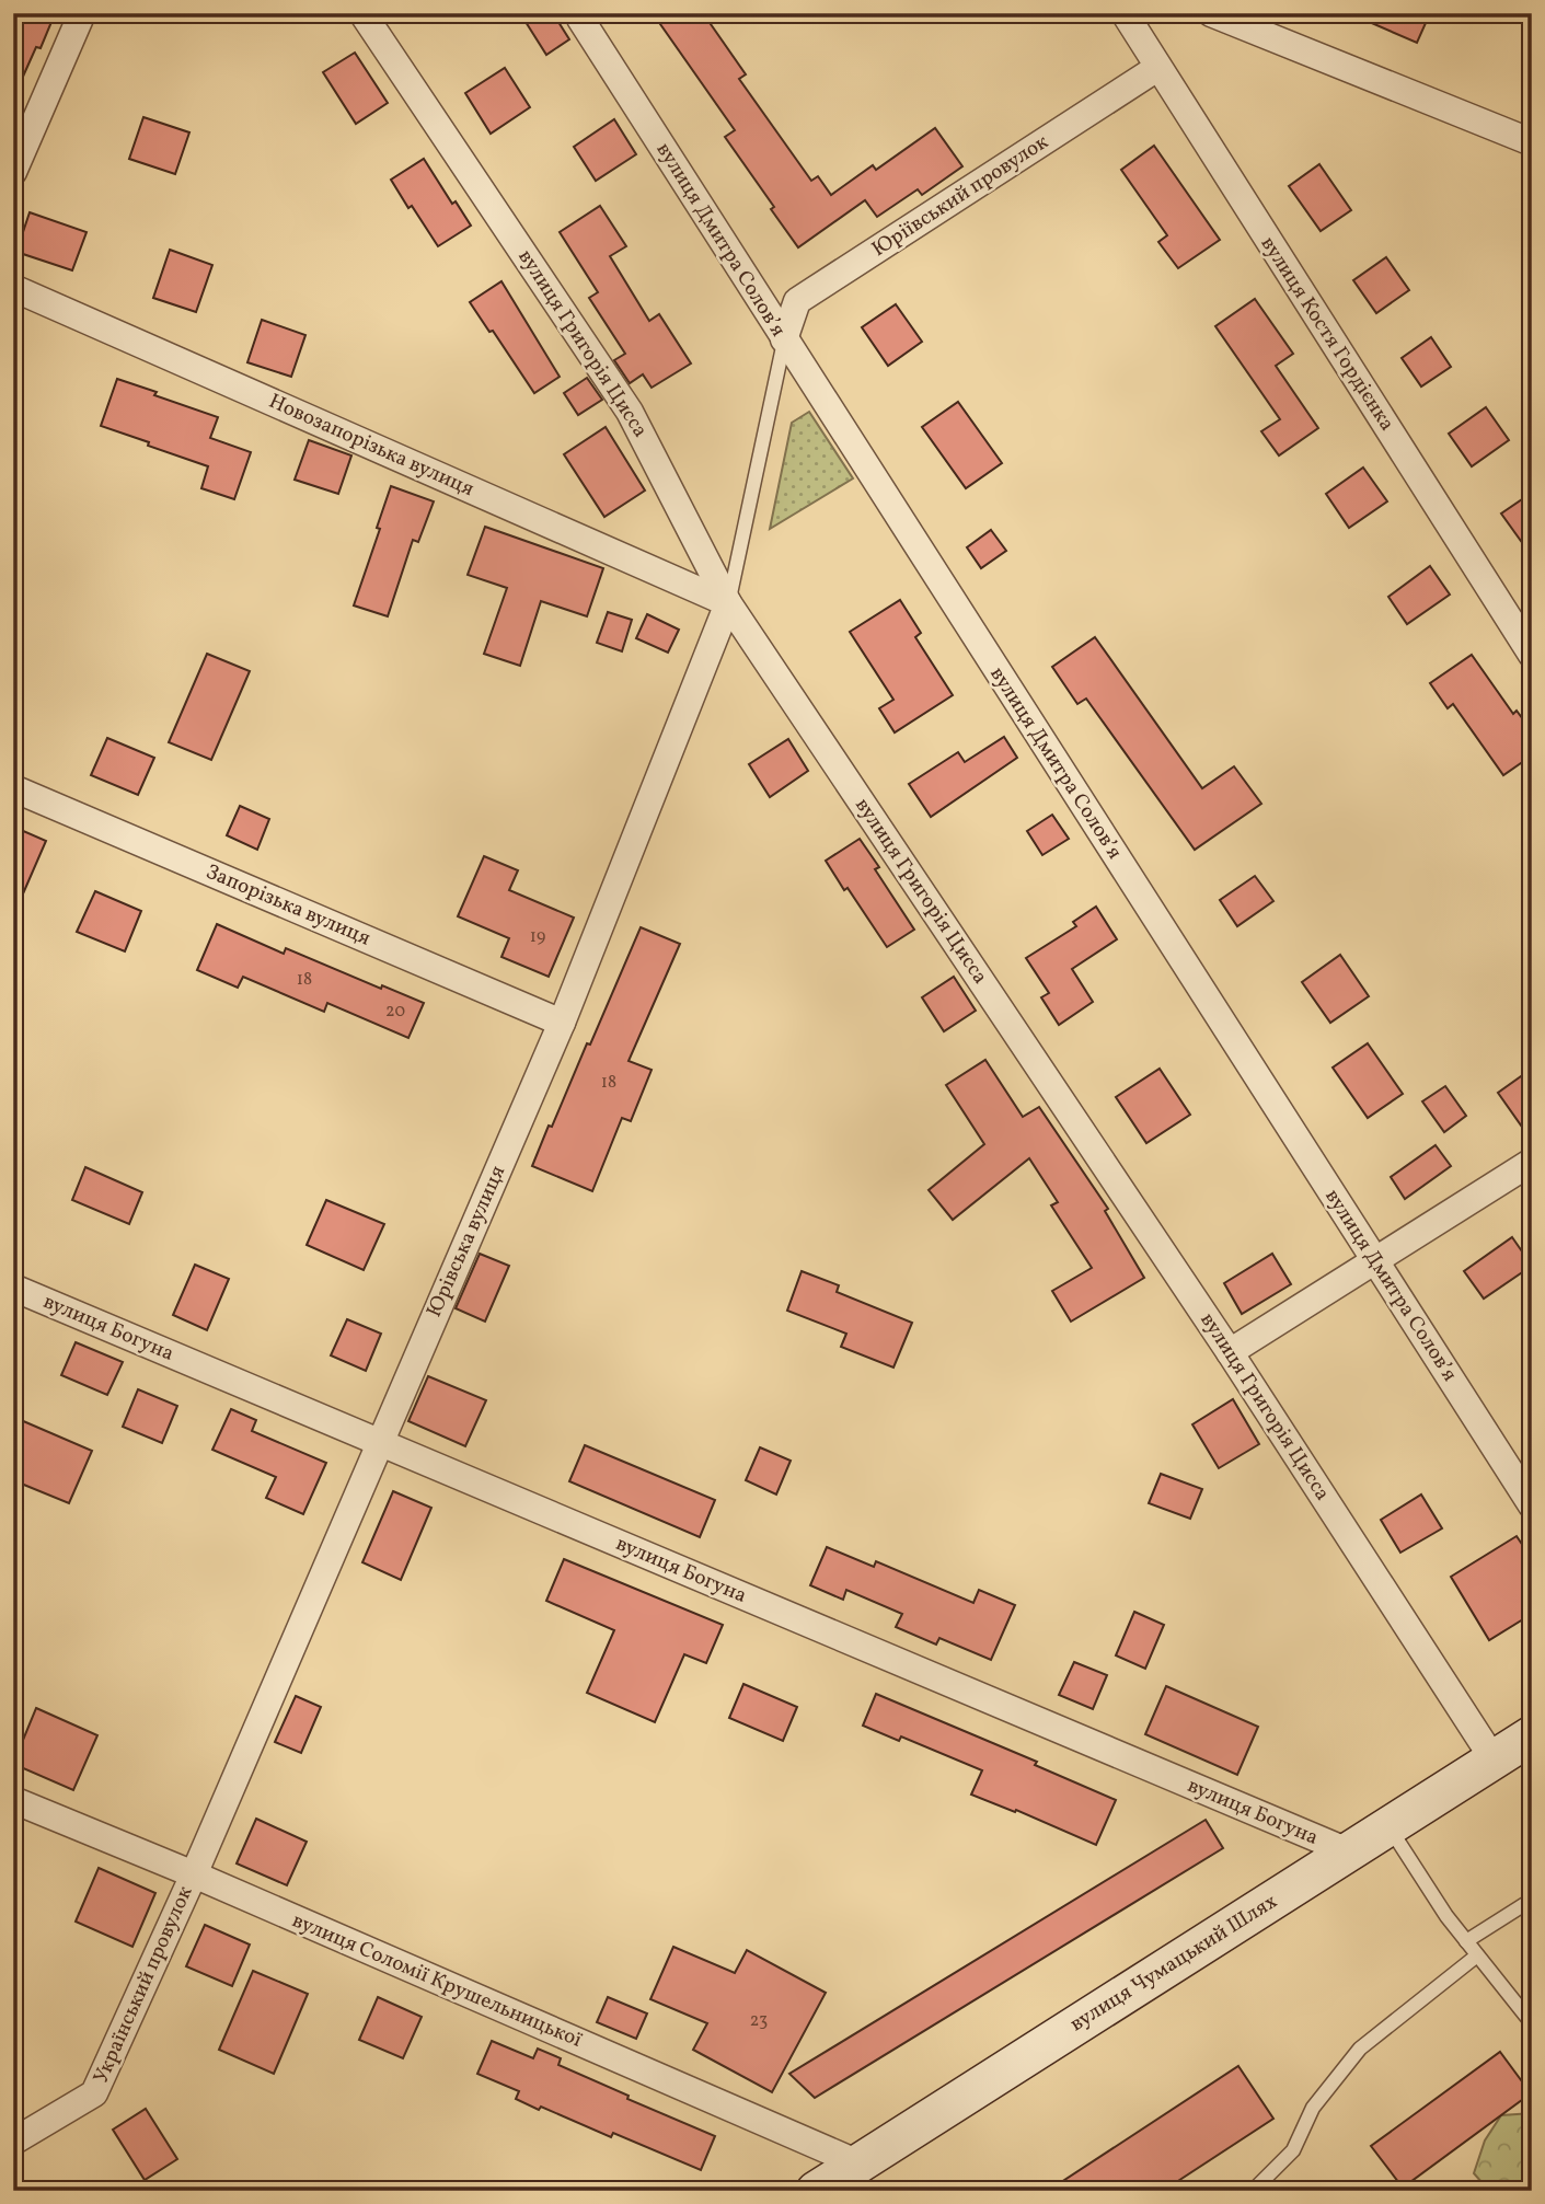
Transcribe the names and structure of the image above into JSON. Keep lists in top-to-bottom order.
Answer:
{
  "streets": {
    "main road": ["вулиця Чумацький Шлях"],
    "street": [
      "Юріївський провулок",
      "вулиця Дмитра Соловʼя",
      "вулиця Костя Гордієнка",
      "вулиця Григорія Цисса",
      "Новозапорізька вулиця",
      "Запорізька вулиця",
      "Юрівська вулиця",
      "вулиця Богуна",
      "вулиця Соломії Крушельницької",
      "Український провулок"
    ]
  },
  "crossings": [
    ["Юріївський провулок", "вулиця Дмитра Соловʼя"],
    ["Юріївський провулок", "вулиця Костя Гордієнка"],
    ["вулиця Григорія Цисса", "Новозапорізька вулиця"],
    ["вулиця Григорія Цисса", "Юрівська вулиця"],
    ["вулиця Григорія Цисса", "вулиця Чумацький Шлях"],
    ["Новозапорізька вулиця", "Юрівська вулиця"],
    ["Запорізька вулиця", "Юрівська вулиця"],
    ["Юрівська вулиця", "вулиця Богуна"],
    ["Юрівська вулиця", "вулиця Соломії Крушельницької"],
    ["Юрівська вулиця", "Український провулок"],
    ["вулиця Богуна", "вулиця Чумацький Шлях"],
    ["вулиця Чумацький Шлях", "вулиця Соломії Крушельницької"],
    ["вулиця Соломії Крушельницької", "Український провулок"]
  ],
  "house_numbers": [
    "19",
    "18",
    "20",
    "18",
    "23"
  ]
}
